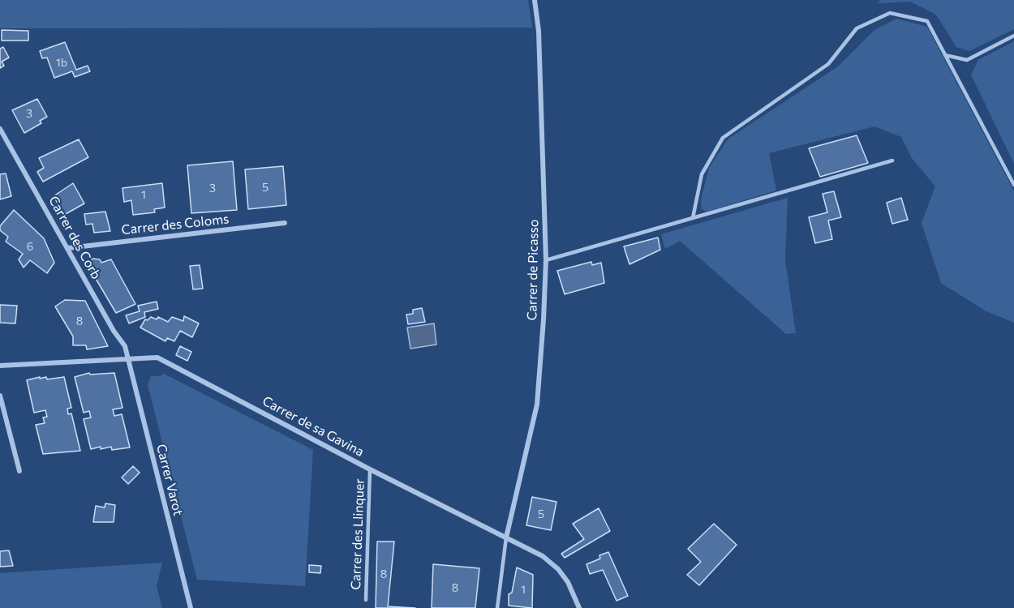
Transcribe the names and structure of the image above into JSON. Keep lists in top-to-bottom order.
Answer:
{
  "streets": {
    "street": [
      "Carrer des Coloms",
      "Carrer des Corb",
      "Carrer de Picasso",
      "Carrer de sa Gavina",
      "Carrer Varot"
    ],
    "lane": ["Carrer des Llinquer"]
  },
  "crossings": [
    ["Carrer des Coloms", "Carrer des Corb"],
    ["Carrer des Corb", "Carrer de sa Gavina"],
    ["Carrer des Corb", "Carrer Varot"],
    ["Carrer de Picasso", "Carrer de sa Gavina"],
    ["Carrer de sa Gavina", "Carrer Varot"],
    ["Carrer de sa Gavina", "Carrer des Llinquer"]
  ],
  "house_numbers": [
    "1b",
    "3",
    "5",
    "3",
    "1",
    "6",
    "8",
    "5",
    "8",
    "8",
    "1"
  ]
}
